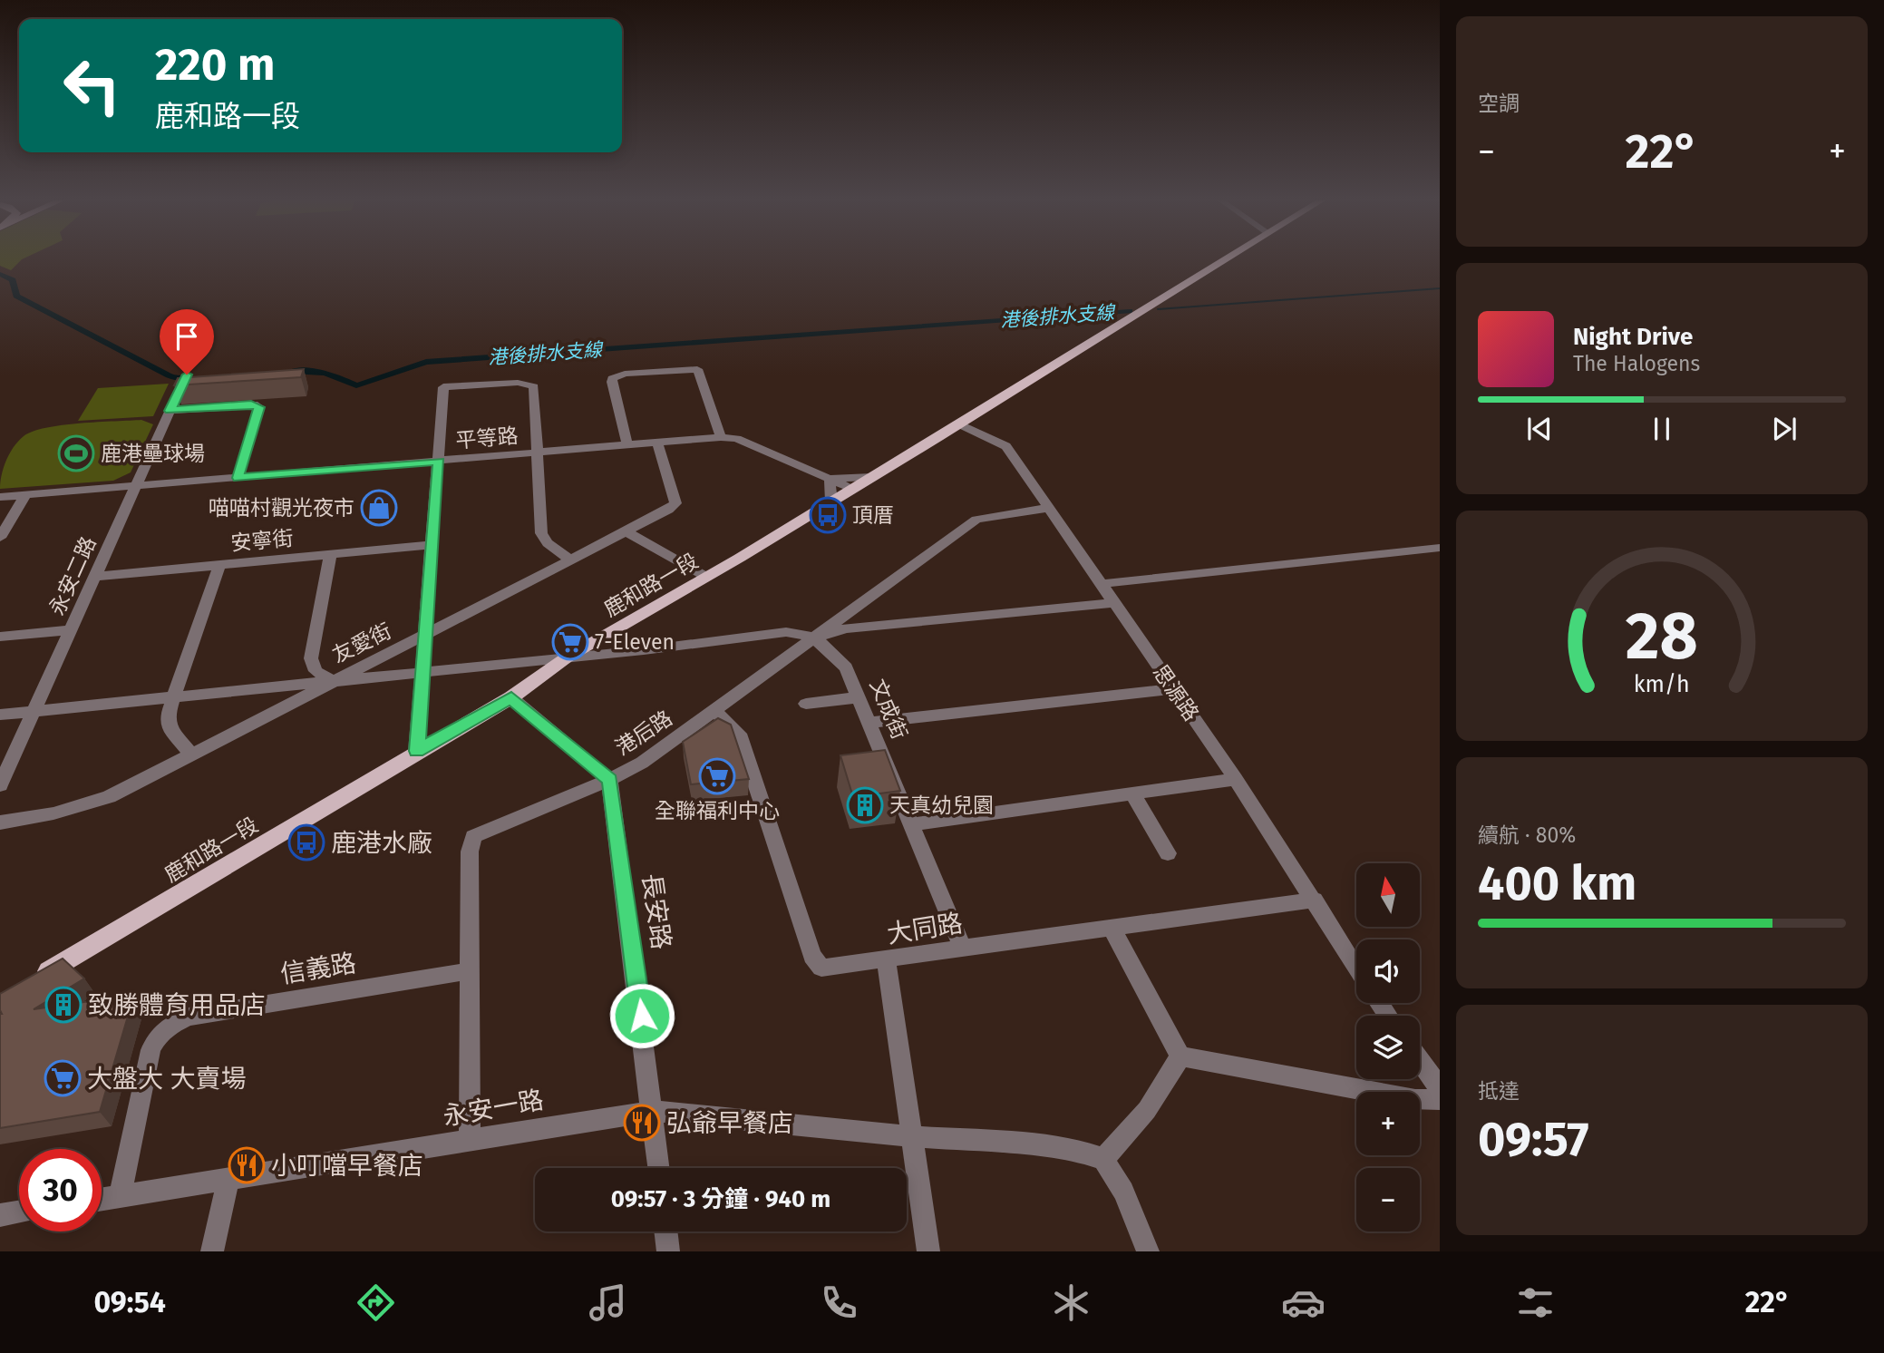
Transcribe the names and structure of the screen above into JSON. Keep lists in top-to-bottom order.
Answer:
{
  "streets": {
    "main road": ["鹿和路一段"],
    "street": [
      "平等路",
      "安寧街",
      "永安二路",
      "友愛街",
      "思源路",
      "文成街",
      "港后路",
      "長安路",
      "大同路",
      "信義路",
      "永安一路"
    ]
  },
  "crossings": [
    ["平等路", "永安二路"],
    ["平等路", "鹿和路一段"],
    ["平等路", "友愛街"],
    ["安寧街", "永安二路"],
    ["鹿和路一段", "思源路"],
    ["思源路", "港后路"],
    ["思源路", "大同路"],
    ["文成街", "港后路"],
    ["文成街", "大同路"],
    ["港后路", "長安路"],
    ["港后路", "大同路"],
    ["港后路", "信義路"],
    ["港后路", "永安一路"],
    ["長安路", "永安一路"],
    ["信義路", "永安一路"]
  ],
  "water": ["港後排水支線"],
  "places": {
    "sports": ["鹿港壘球場"],
    "shop": ["喵喵村觀光夜市"],
    "bus stop": ["頂厝", "鹿港水廠"],
    "supermarket": ["7-Eleven", "全聯福利中心", "大盤大 大賣場"],
    "building": ["天真幼兒園", "致勝體育用品店"],
    "restaurant": ["弘爺早餐店", "小叮噹早餐店"]
  },
  "north": "top",
  "page": {
    "tile": [
      "空調",
      ["續航 · 80%", "400 km"],
      ["抵達", "09:57"]
    ],
    "turn": ["220 m", "鹿和路一段"],
    "heat": ["−", "22°", "+"],
    "song": ["Night Drive", "The Halogens"],
    "map_buttons": ["+", "−"],
    "limit": "30",
    "trip": "09:57 · 3 分鐘 · 940 m",
    "tabs": ["09:54", "22°"],
    "gauge": ["28", "km/h"]
  }
}
